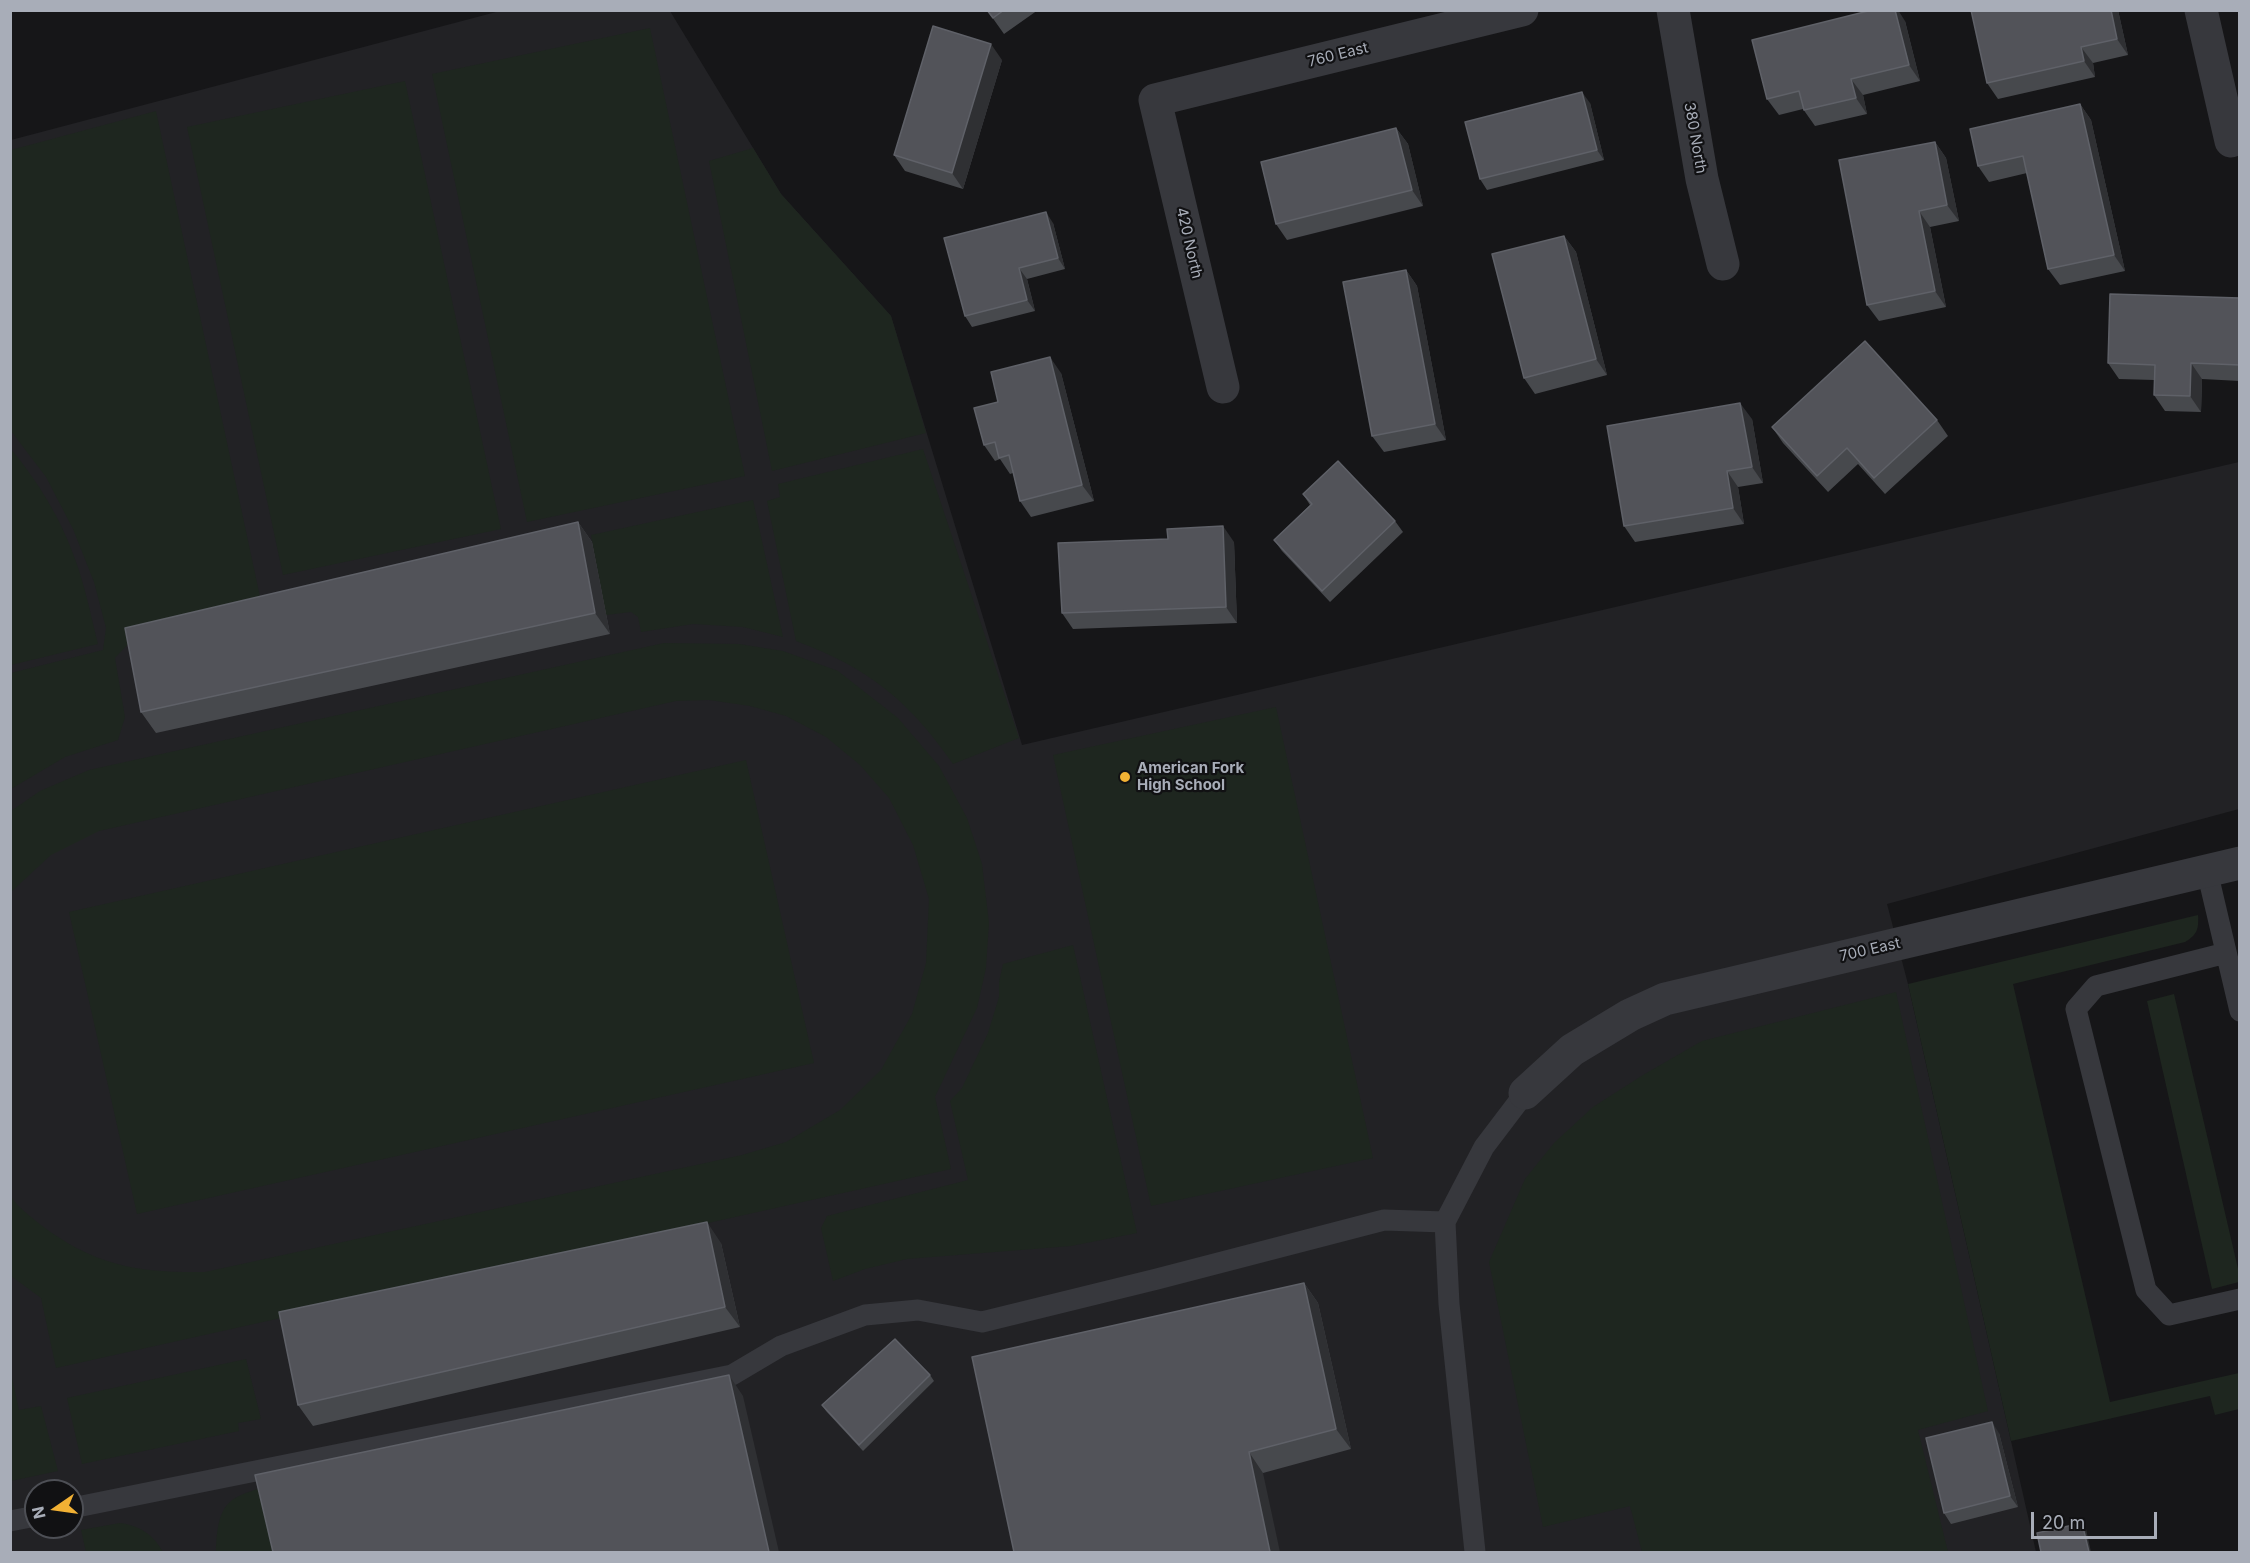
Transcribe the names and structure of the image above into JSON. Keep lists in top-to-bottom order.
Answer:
{
  "streets": {
    "street": [
      "760 East",
      "380 North",
      "420 North",
      "700 East"
    ]
  },
  "crossings": [
    ["760 East", "420 North"]
  ],
  "places": ["American Fork High School"],
  "scale_bar": "20 m",
  "north": "left"
}
